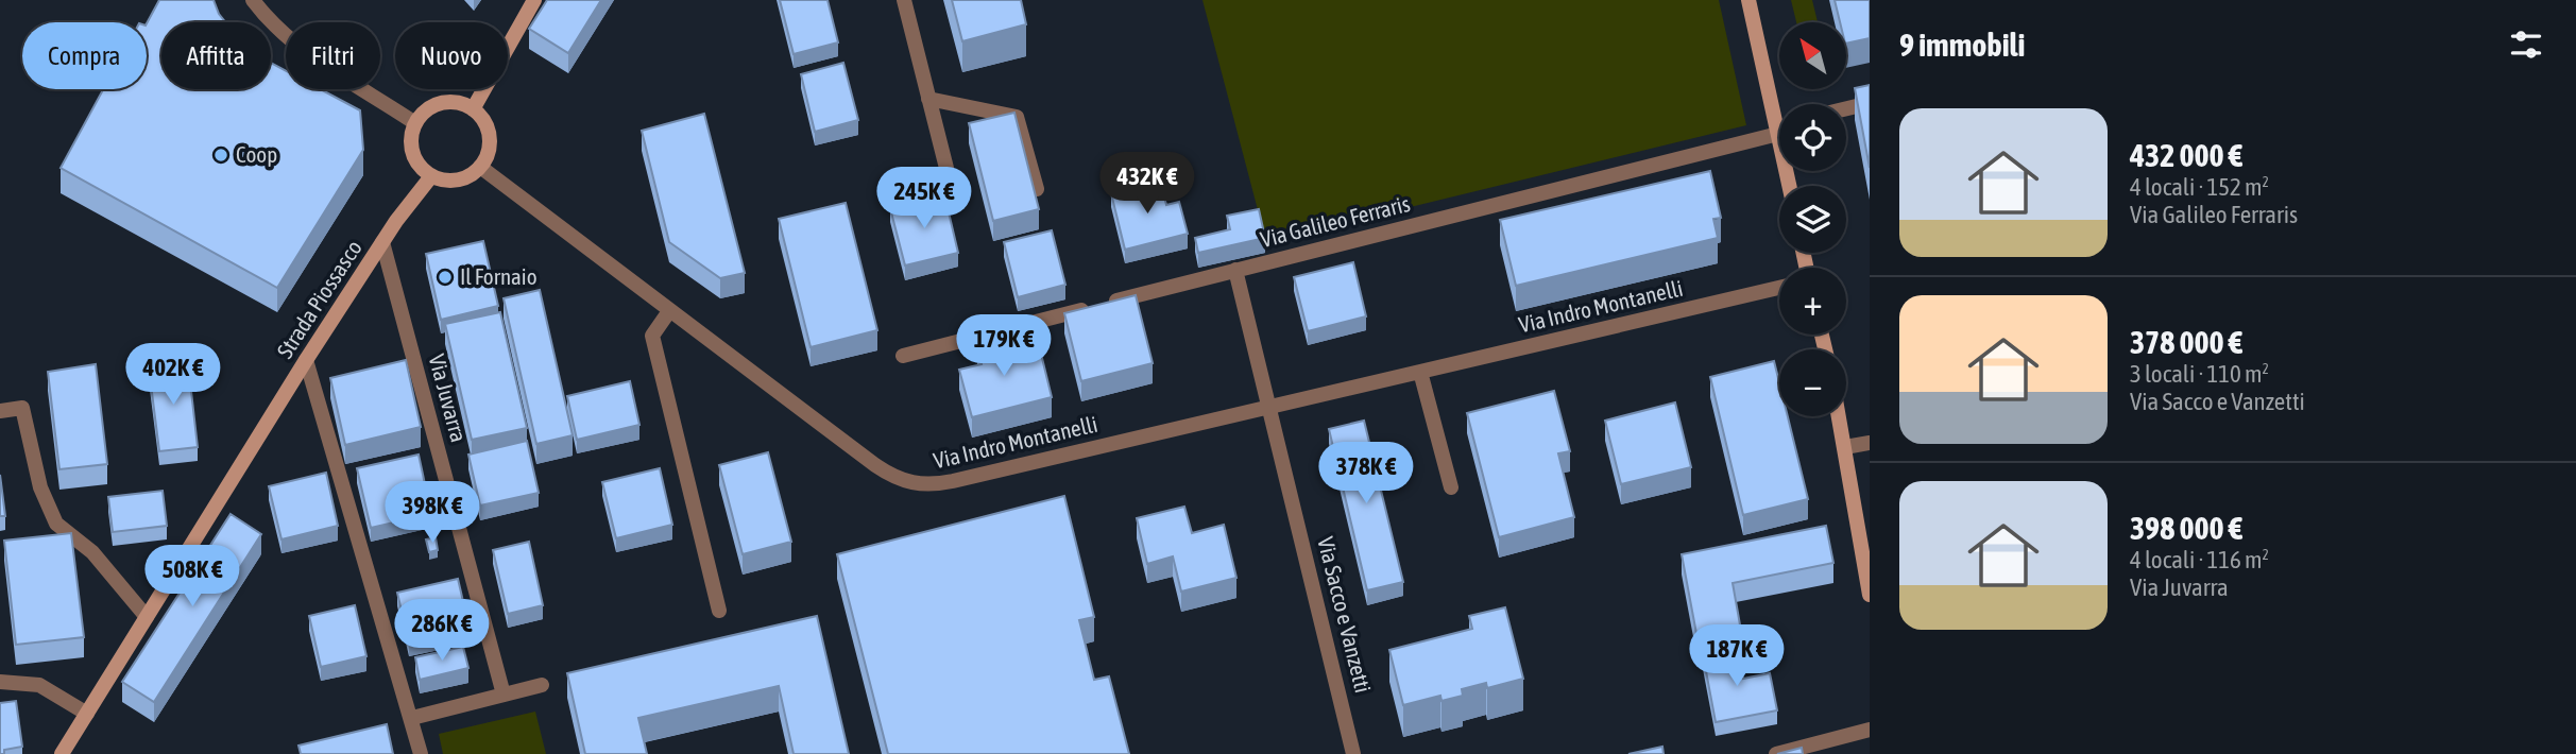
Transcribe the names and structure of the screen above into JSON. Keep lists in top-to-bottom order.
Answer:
{
  "streets": {
    "street": [
      "Via Galileo Ferraris",
      "Strada Piossasco",
      "Via Indro Montanelli",
      "Via Juvarra",
      "Via Sacco e Vanzetti"
    ]
  },
  "crossings": [
    ["Via Galileo Ferraris", "Via Sacco e Vanzetti"],
    ["Strada Piossasco", "Via Indro Montanelli"],
    ["Strada Piossasco", "Via Juvarra"],
    ["Via Indro Montanelli", "Via Sacco e Vanzetti"]
  ],
  "places": ["Coop", "Il Fornaio"],
  "north": "top left",
  "page": {
    "heading": "9 immobili",
    "map_buttons": ["+", "−"],
    "chip": [
      "Compra",
      "Affitta",
      "Filtri",
      "Nuovo"
    ],
    "list": [
      {
        "name": "432 000 €",
        "note": "4 locali · 152 m² · Via Galileo Ferraris"
      },
      {
        "name": "378 000 €",
        "note": "3 locali · 110 m² · Via Sacco e Vanzetti"
      },
      {
        "name": "398 000 €",
        "note": "4 locali · 116 m² · Via Juvarra"
      }
    ],
    "price": [
      "432K €",
      "245K €",
      "179K €",
      "402K €",
      "378K €",
      "398K €",
      "508K €",
      "286K €",
      "187K €"
    ]
  }
}
